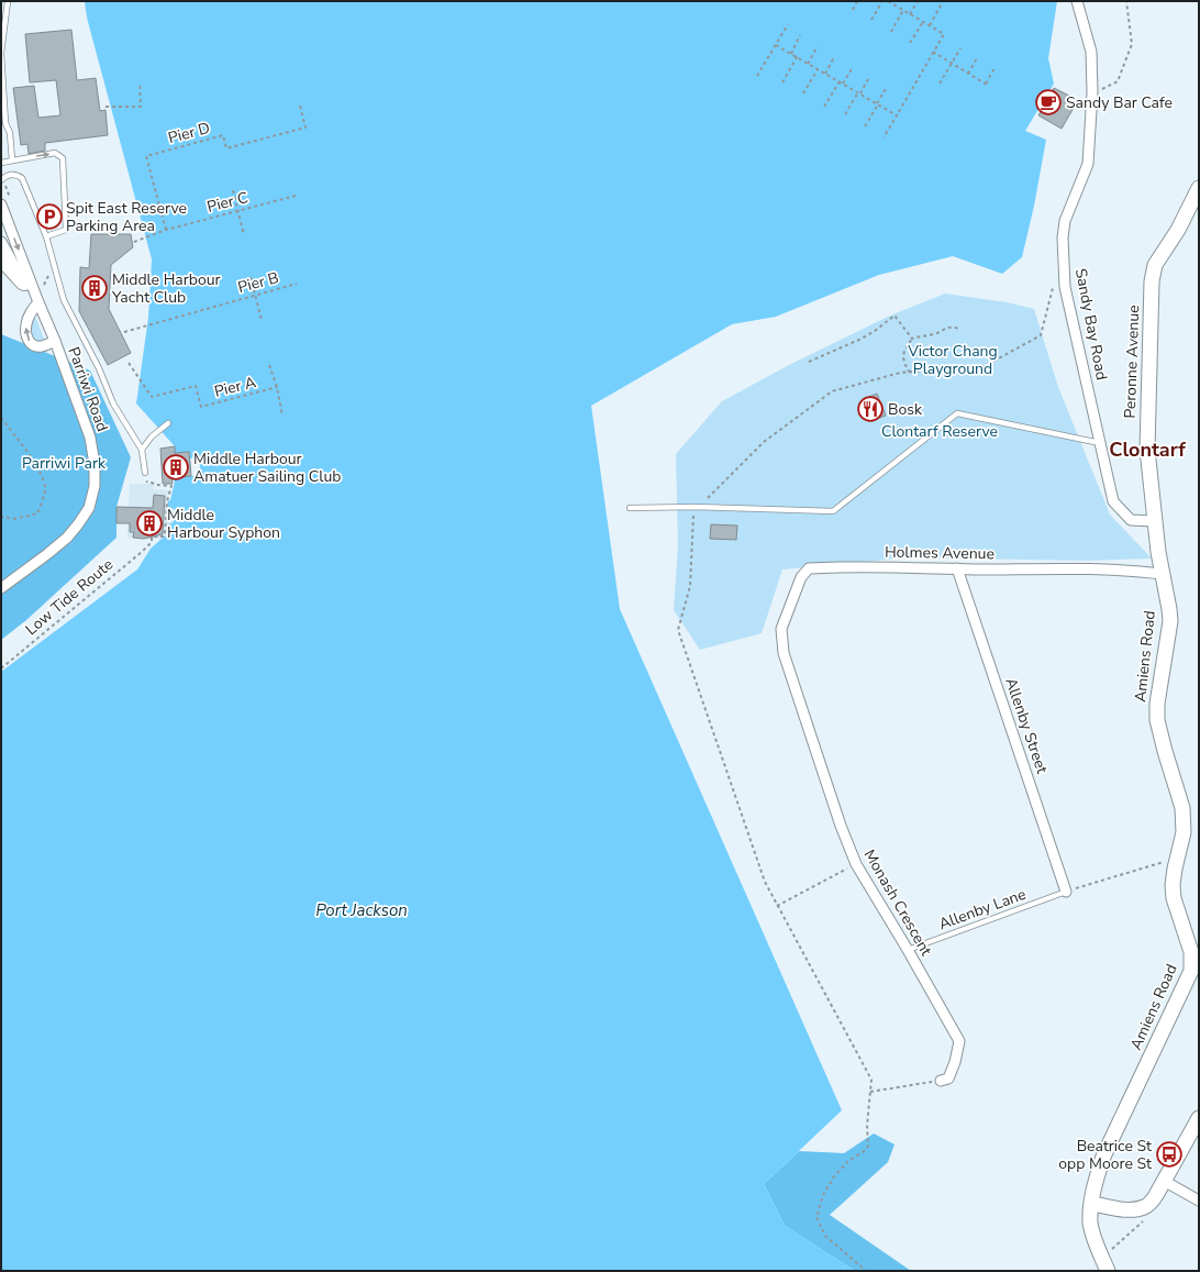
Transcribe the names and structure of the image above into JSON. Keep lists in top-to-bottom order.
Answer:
{
  "streets": {
    "street": [
      "Sandy Bay Road",
      "Peronne Avenue",
      "Parriwi Road",
      "Holmes Avenue",
      "Amiens Road",
      "Allenby Street",
      "Monash Crescent"
    ],
    "lane": ["Allenby Lane"],
    "path": [
      "Pier D",
      "Pier C",
      "Pier B",
      "Pier A",
      "Low Tide Route"
    ]
  },
  "crossings": [
    ["Pier D", "Pier C"],
    ["Sandy Bay Road", "Peronne Avenue"],
    ["Peronne Avenue", "Holmes Avenue"],
    ["Peronne Avenue", "Amiens Road"],
    ["Holmes Avenue", "Amiens Road"],
    ["Holmes Avenue", "Allenby Street"],
    ["Holmes Avenue", "Monash Crescent"],
    ["Allenby Street", "Allenby Lane"],
    ["Monash Crescent", "Allenby Lane"]
  ],
  "districts": ["Clontarf"],
  "water": ["Port Jackson"],
  "parks": ["Victor Chang Playground", "Clontarf Reserve", "Parriwi Park"],
  "places": {
    "cafe": ["Sandy Bar Cafe"],
    "parking": ["Spit East Reserve Parking Area"],
    "building": ["Middle Harbour Yacht Club", "Middle Harbour Amatuer Sailing Club", "Middle Harbour Syphon"],
    "restaurant": ["Bosk"],
    "bus stop": ["Beatrice St opp Moore St"]
  }
}
